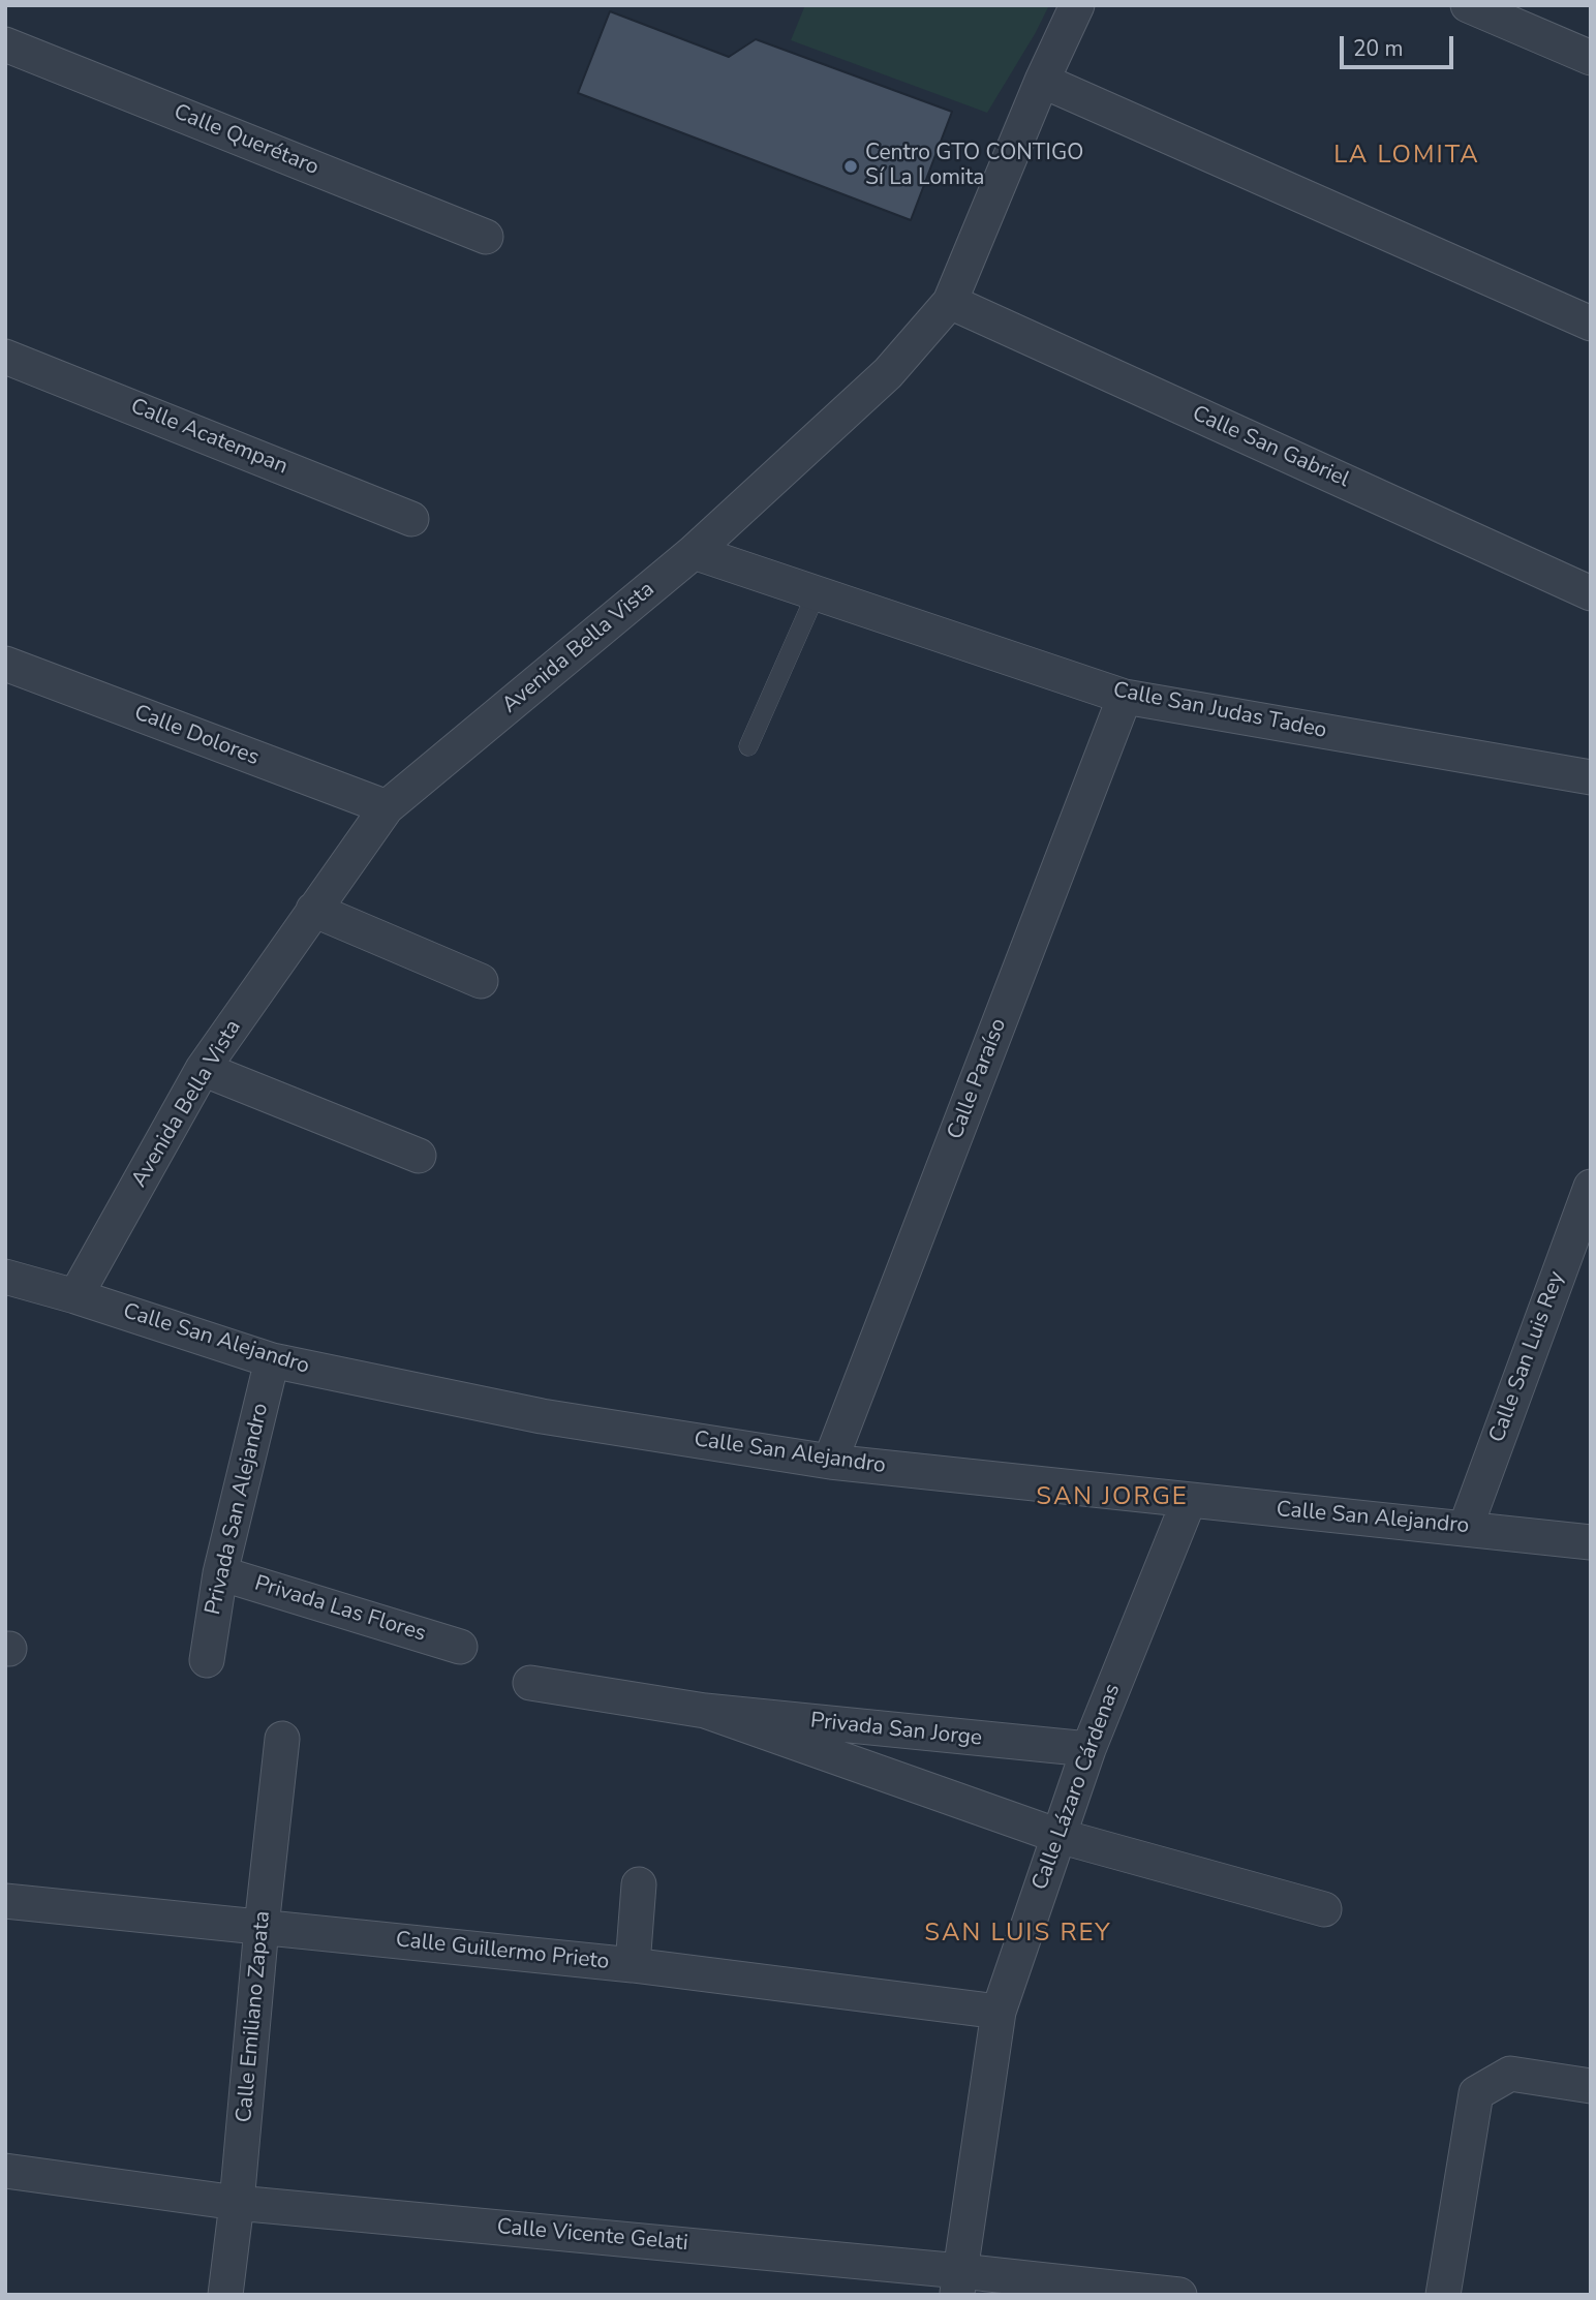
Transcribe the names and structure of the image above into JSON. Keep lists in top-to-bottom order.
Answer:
{
  "streets": {
    "street": [
      "Calle Querétaro",
      "Calle Acatempan",
      "Calle San Gabriel",
      "Avenida Bella Vista",
      "Calle San Judas Tadeo",
      "Calle Dolores",
      "Calle Paraíso",
      "Calle San Alejandro",
      "Calle San Luis Rey",
      "Privada San Alejandro",
      "Privada Las Flores",
      "Privada San Jorge",
      "Calle Lázaro Cárdenas",
      "Calle Guillermo Prieto",
      "Calle Emiliano Zapata",
      "Calle Vicente Gelati"
    ]
  },
  "crossings": [
    ["Calle San Gabriel", "Avenida Bella Vista"],
    ["Avenida Bella Vista", "Calle San Judas Tadeo"],
    ["Avenida Bella Vista", "Calle Dolores"],
    ["Avenida Bella Vista", "Calle San Alejandro"],
    ["Calle San Judas Tadeo", "Calle Paraíso"],
    ["Calle Paraíso", "Calle San Alejandro"],
    ["Calle San Alejandro", "Calle San Luis Rey"],
    ["Calle San Alejandro", "Privada San Alejandro"],
    ["Calle San Alejandro", "Calle Lázaro Cárdenas"],
    ["Privada San Alejandro", "Privada Las Flores"],
    ["Privada San Jorge", "Calle Lázaro Cárdenas"],
    ["Calle Lázaro Cárdenas", "Calle Guillermo Prieto"],
    ["Calle Lázaro Cárdenas", "Calle Vicente Gelati"],
    ["Calle Guillermo Prieto", "Calle Emiliano Zapata"],
    ["Calle Emiliano Zapata", "Calle Vicente Gelati"]
  ],
  "districts": ["LA LOMITA", "SAN JORGE", "SAN LUIS REY"],
  "places": ["Centro GTO CONTIGO Sí La Lomita"],
  "scale_bar": "20 m"
}
